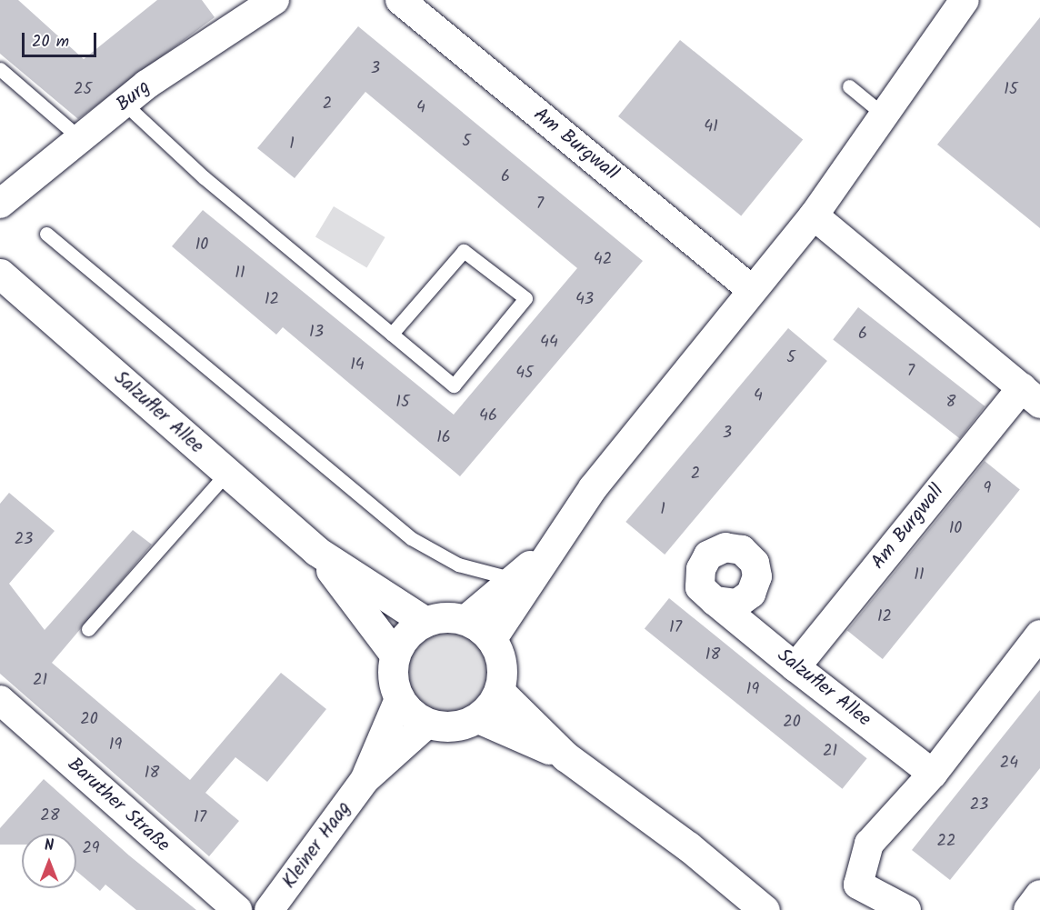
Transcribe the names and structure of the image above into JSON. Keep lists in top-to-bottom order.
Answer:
{
  "streets": {
    "main road": ["Salzufler Allee"],
    "street": [
      "Burg",
      "Am Burgwall",
      "Baruther Straße",
      "Kleiner Haag"
    ]
  },
  "crossings": [
    ["Am Burgwall", "Salzufler Allee"],
    ["Salzufler Allee", "Kleiner Haag"]
  ],
  "house_numbers": [
    "3",
    "25",
    "15",
    "2",
    "4",
    "41",
    "5",
    "1",
    "6",
    "7",
    "10",
    "42",
    "11",
    "12",
    "43",
    "13",
    "6",
    "44",
    "5",
    "14",
    "7",
    "45",
    "4",
    "15",
    "8",
    "46",
    "3",
    "16",
    "2",
    "9",
    "1",
    "10",
    "23",
    "11",
    "12",
    "17",
    "18",
    "21",
    "19",
    "20",
    "20",
    "19",
    "21",
    "24",
    "18",
    "23",
    "28",
    "17",
    "22",
    "29"
  ],
  "scale_bar": "20 m",
  "north": "top"
}
